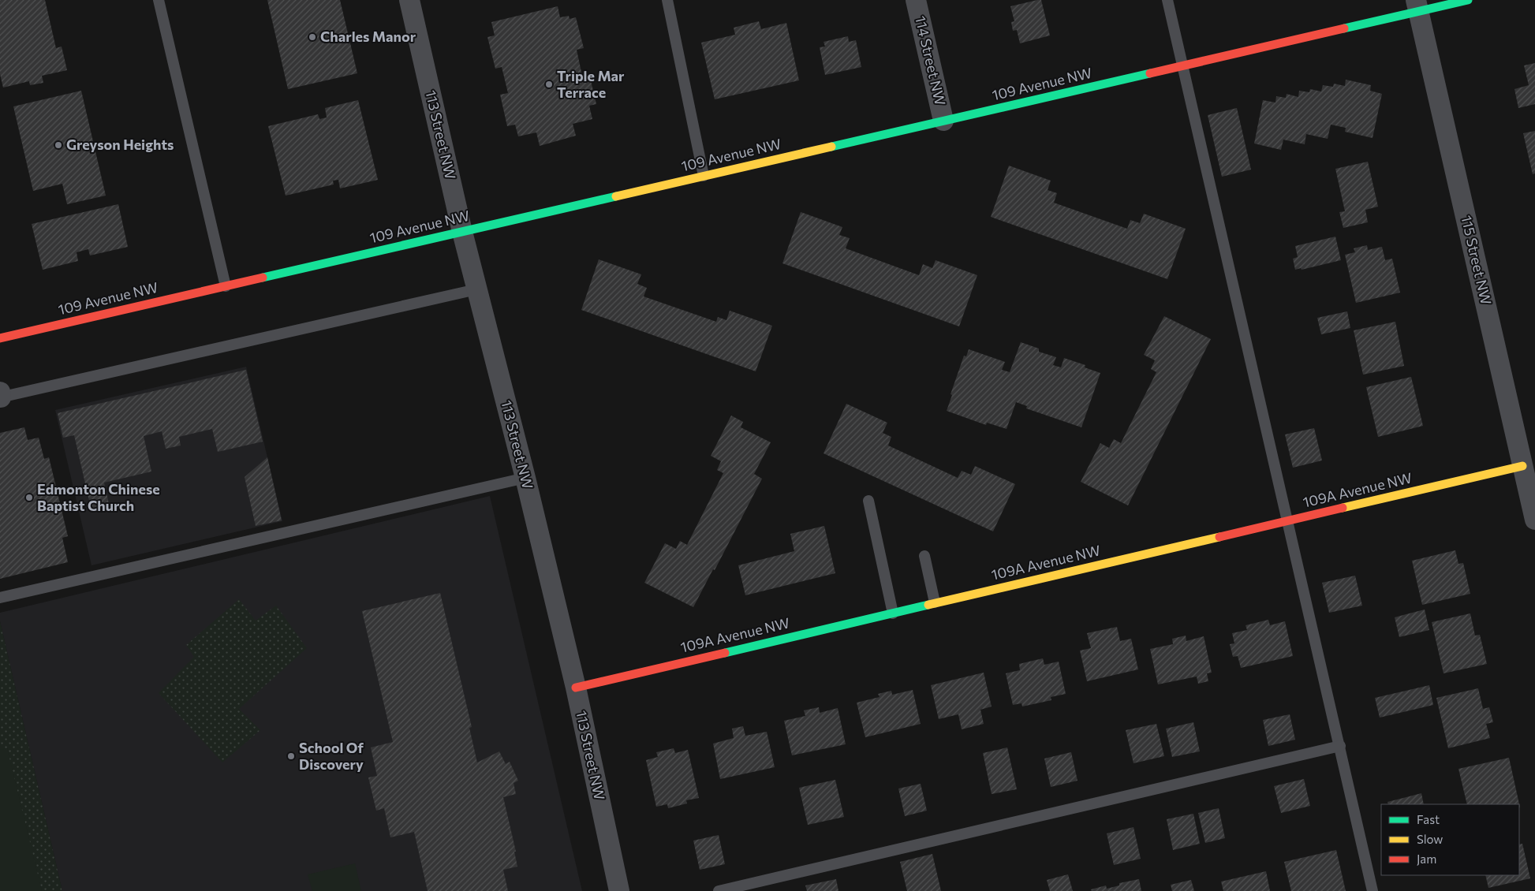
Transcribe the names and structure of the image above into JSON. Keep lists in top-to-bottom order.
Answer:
{
  "streets": {
    "street": [
      "114 Street NW",
      "109 Avenue NW",
      "113 Street NW",
      "115 Street NW",
      "109A Avenue NW"
    ]
  },
  "crossings": [
    ["114 Street NW", "109 Avenue NW"],
    ["109 Avenue NW", "113 Street NW"],
    ["109 Avenue NW", "115 Street NW"],
    ["113 Street NW", "109A Avenue NW"],
    ["115 Street NW", "109A Avenue NW"]
  ],
  "places": [
    "Charles Manor",
    "Triple Mar Terrace",
    "Greyson Heights",
    "Edmonton Chinese Baptist Church",
    "School Of Discovery"
  ],
  "legend": ["Fast", "Slow", "Jam"]
}
